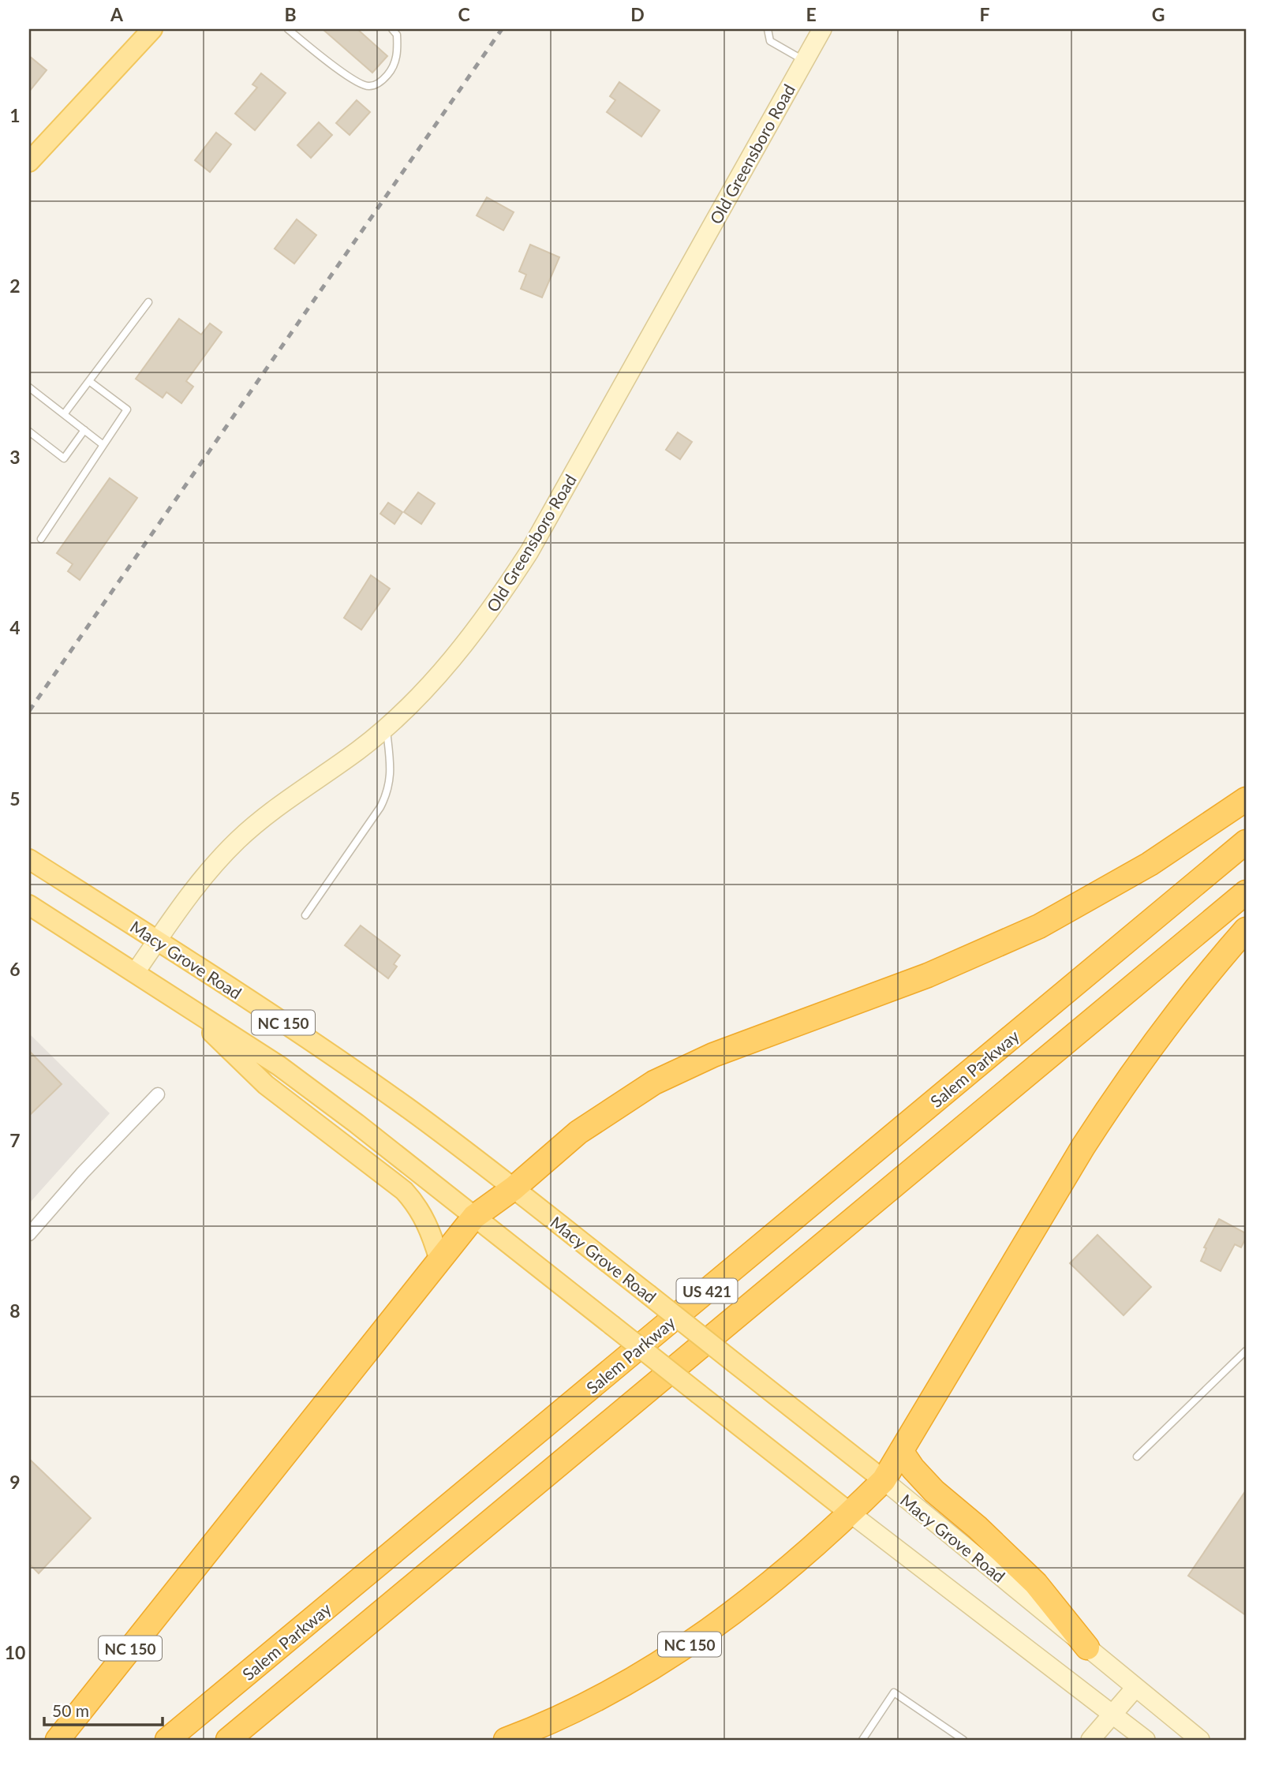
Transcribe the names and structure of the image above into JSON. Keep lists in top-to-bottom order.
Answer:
{
  "streets": {
    "highway": ["NC 150", "Salem Parkway", "US 421"],
    "main road": ["Macy Grove Road"],
    "street": ["Old Greensboro Road"]
  },
  "crossings": [
    ["Old Greensboro Road", "Macy Grove Road"],
    ["Macy Grove Road", "NC 150"]
  ],
  "scale_bar": "50 m",
  "grid": {
    "columns": [
      "A",
      "B",
      "C",
      "D",
      "E",
      "F",
      "G"
    ],
    "rows": [
      "1",
      "2",
      "3",
      "4",
      "5",
      "6",
      "7",
      "8",
      "9",
      "10"
    ]
  }
}
